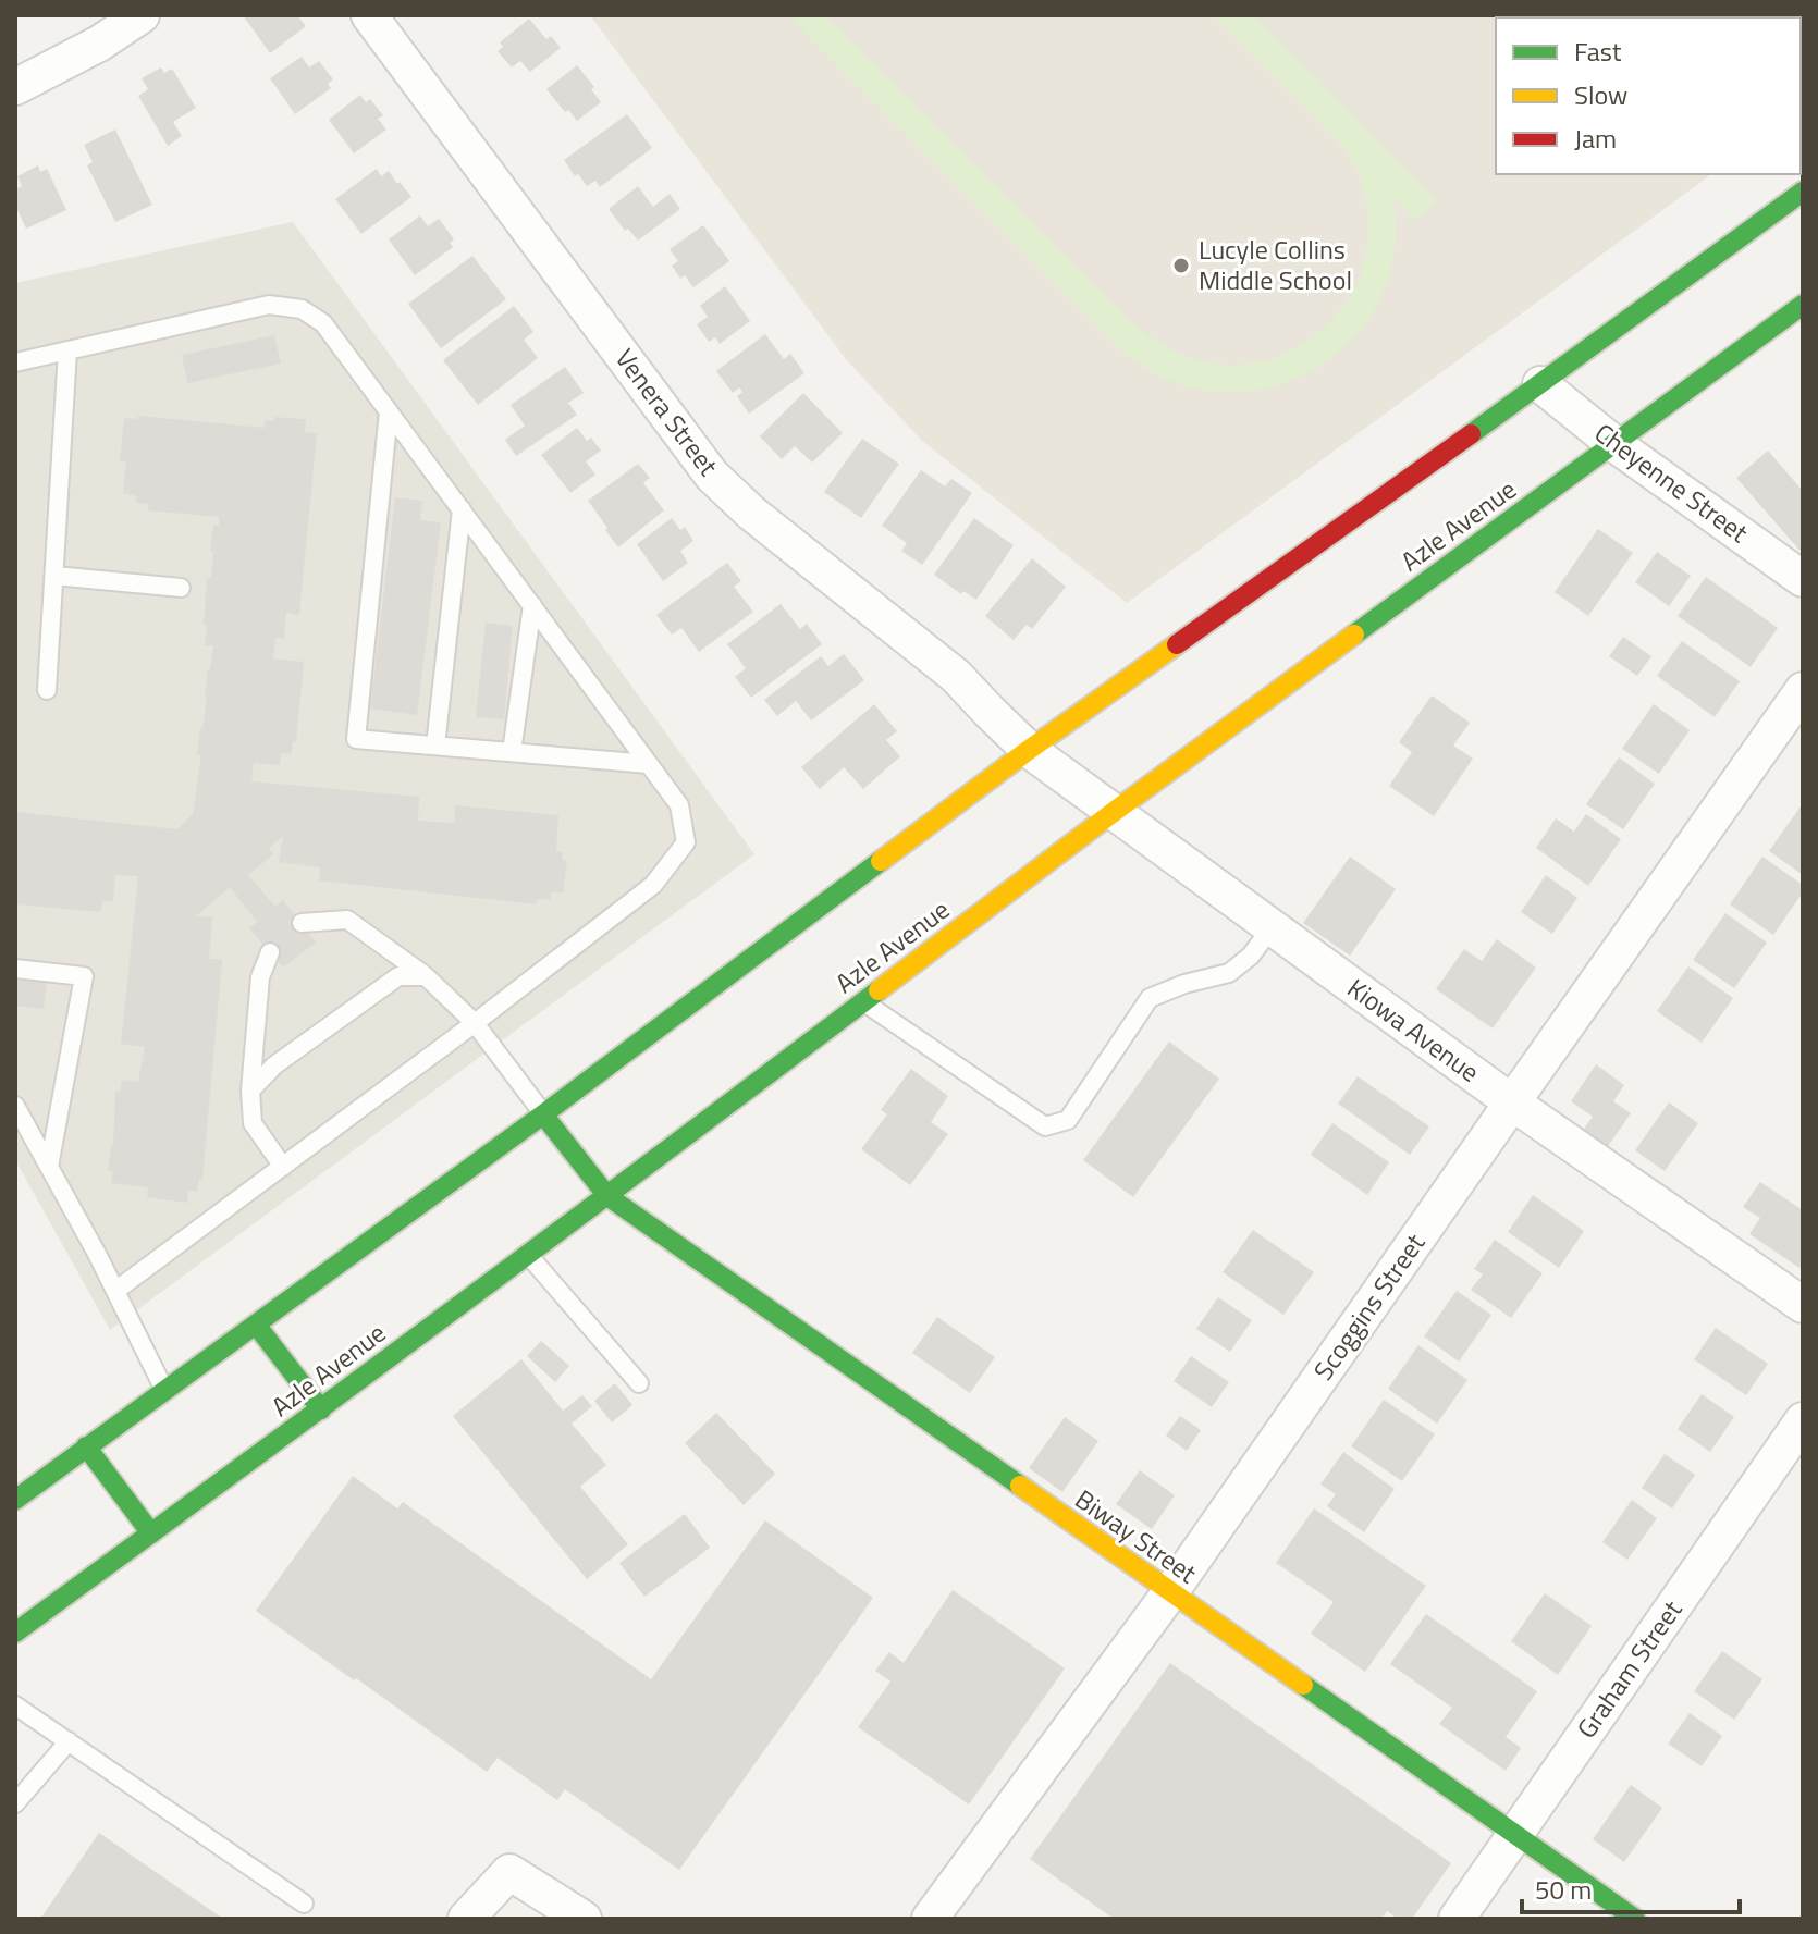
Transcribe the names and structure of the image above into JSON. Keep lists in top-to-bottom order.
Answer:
{
  "streets": {
    "main road": ["Azle Avenue", "Biway Street"],
    "street": [
      "Venera Street",
      "Cheyenne Street",
      "Kiowa Avenue",
      "Scoggins Street",
      "Graham Street"
    ]
  },
  "crossings": [
    ["Venera Street", "Kiowa Avenue"],
    ["Cheyenne Street", "Azle Avenue"],
    ["Azle Avenue", "Kiowa Avenue"],
    ["Azle Avenue", "Biway Street"],
    ["Kiowa Avenue", "Scoggins Street"],
    ["Scoggins Street", "Biway Street"],
    ["Biway Street", "Graham Street"]
  ],
  "places": ["Lucyle Collins Middle School"],
  "legend": ["Fast", "Slow", "Jam"],
  "scale_bar": "50 m"
}
